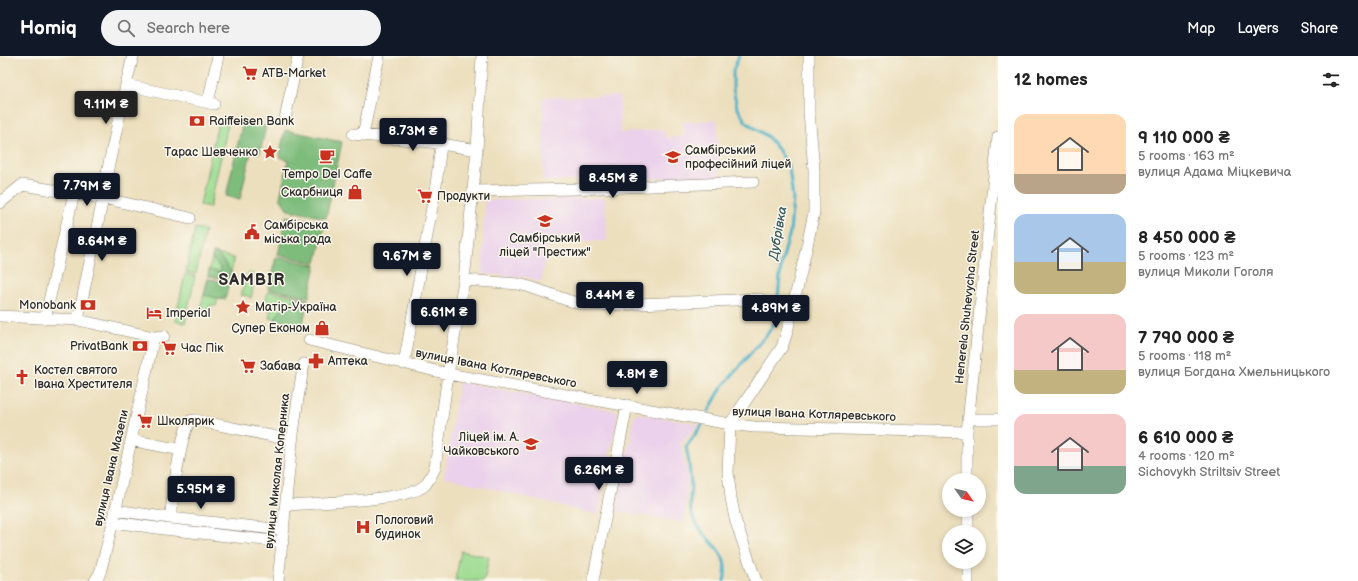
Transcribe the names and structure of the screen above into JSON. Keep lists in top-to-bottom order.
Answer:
{
  "streets": {
    "street": [
      "Henerela Shuhevycha Street",
      "вулиця Івана Котляревського",
      "вулиця Івана Мазепи",
      "вулиця Миколая Коперника"
    ]
  },
  "crossings": [
    ["Henerela Shuhevycha Street", "вулиця Івана Котляревського"]
  ],
  "districts": ["SAMBIR"],
  "water": ["Дубрівка"],
  "places": {
    "supermarket": [
      "ATB-Market",
      "Продукти",
      "Час Пік",
      "Забава",
      "Школярик"
    ],
    "bank": ["Raiffeisen Bank", "Monobank", "PrivatBank"],
    "place": ["Тарас Шевченко", "Матір-Україна"],
    "cafe": ["Tempo Del Caffe"],
    "school or university": ["Самбірський професійний ліцей", "Самбірський ліцей \"Престиж\"", "Ліцей ім. А. Чайковського"],
    "shop": ["Скарбниця", "Супер Економ"],
    "public building": ["Самбірська міська рада"],
    "hotel": ["Imperial"],
    "pharmacy": ["Аптека"],
    "church": ["Костел святого Івана Хрестителя"],
    "hospital": ["Пологовий будинок"]
  },
  "north": "bottom right",
  "page": {
    "header": "Homiq",
    "search": "Search here",
    "nav": ["Map", "Layers", "Share"],
    "heading": "12 homes",
    "price": [
      "9.11M ₴",
      "8.73M ₴",
      "8.45M ₴",
      "7.79M ₴",
      "8.64M ₴",
      "9.67M ₴",
      "8.44M ₴",
      "4.89M ₴",
      "6.61M ₴",
      "4.8M ₴",
      "6.26M ₴",
      "5.95M ₴"
    ],
    "list": [
      {
        "name": "9 110 000 ₴",
        "note": "5 rooms · 163 m² · вулиця Адама Міцкевича"
      },
      {
        "name": "8 450 000 ₴",
        "note": "5 rooms · 123 m² · вулиця Миколи Гоголя"
      },
      {
        "name": "7 790 000 ₴",
        "note": "5 rooms · 118 m² · вулиця Богдана Хмельницького"
      },
      {
        "name": "6 610 000 ₴",
        "note": "4 rooms · 120 m² · Sichovykh Striltsiv Street"
      }
    ]
  }
}
